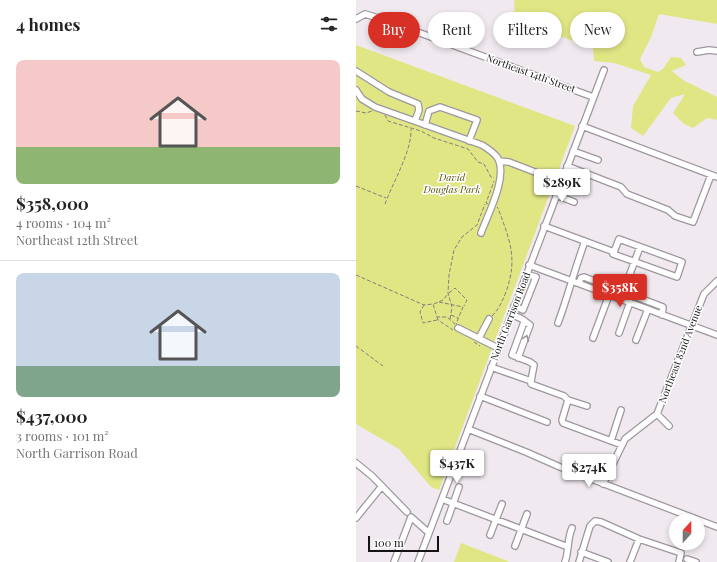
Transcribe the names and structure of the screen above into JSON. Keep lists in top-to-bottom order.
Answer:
{
  "streets": {
    "street": ["Northeast 14th Street", "North Garrison Road", "Northeast 82nd Avenue"]
  },
  "crossings": [
    ["Northeast 14th Street", "North Garrison Road"]
  ],
  "parks": ["David Douglas Park"],
  "scale_bar": "100 m",
  "north": "top",
  "page": {
    "heading": "4 homes",
    "chip": [
      "Buy",
      "Rent",
      "Filters",
      "New"
    ],
    "list": [
      {
        "name": "$358,000",
        "note": "4 rooms · 104 m² · Northeast 12th Street"
      },
      {
        "name": "$437,000",
        "note": "3 rooms · 101 m² · North Garrison Road"
      }
    ],
    "price": [
      "$289K",
      "$358K",
      "$437K",
      "$274K"
    ],
    "scale": "100 m"
  }
}
